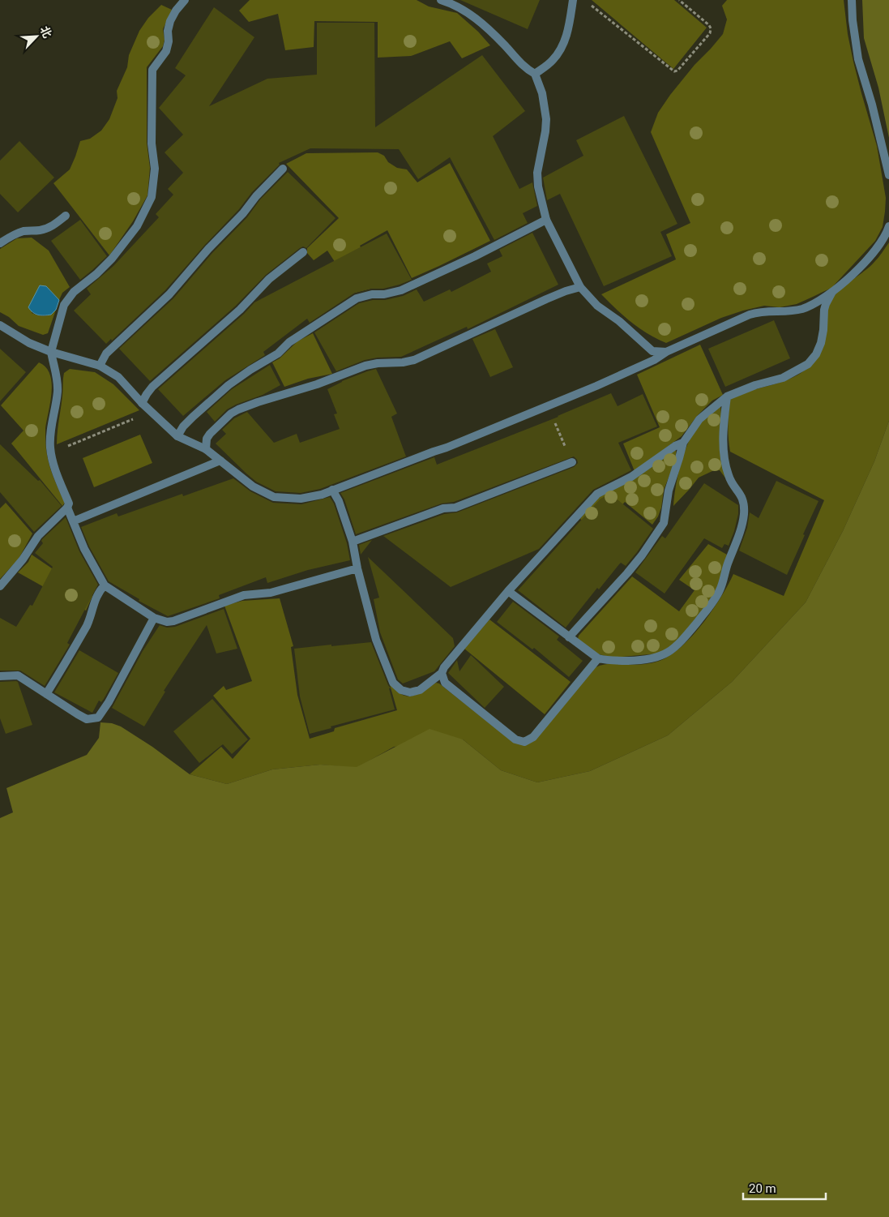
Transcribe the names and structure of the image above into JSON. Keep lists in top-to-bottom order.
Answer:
{
  "scale_bar": "20 m",
  "north": "top right"
}
